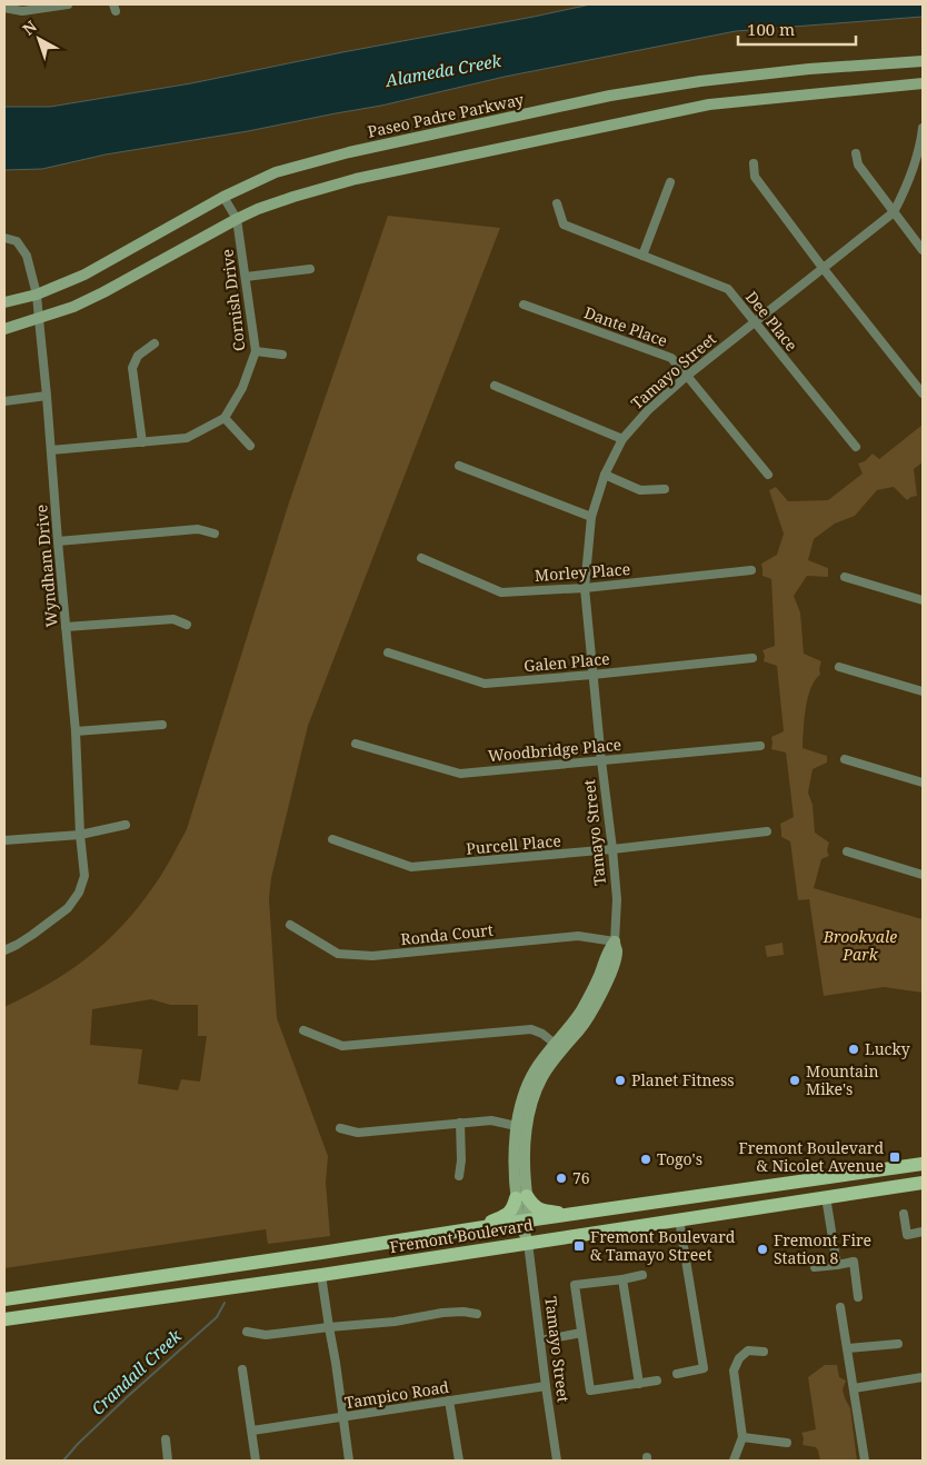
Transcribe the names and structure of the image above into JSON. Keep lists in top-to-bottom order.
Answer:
{
  "streets": {
    "main road": ["Paseo Padre Parkway", "Tamayo Street", "Fremont Boulevard"],
    "street": [
      "Cornish Drive",
      "Dee Place",
      "Dante Place",
      "Wyndham Drive",
      "Morley Place",
      "Galen Place",
      "Woodbridge Place",
      "Purcell Place",
      "Ronda Court",
      "Tampico Road"
    ]
  },
  "crossings": [
    ["Paseo Padre Parkway", "Cornish Drive"],
    ["Paseo Padre Parkway", "Wyndham Drive"],
    ["Dee Place", "Tamayo Street"],
    ["Dante Place", "Tamayo Street"],
    ["Tamayo Street", "Morley Place"],
    ["Tamayo Street", "Galen Place"],
    ["Tamayo Street", "Woodbridge Place"],
    ["Tamayo Street", "Purcell Place"],
    ["Tamayo Street", "Ronda Court"],
    ["Tamayo Street", "Fremont Boulevard"],
    ["Tamayo Street", "Tampico Road"]
  ],
  "water": ["Alameda Creek", "Crandall Creek"],
  "parks": ["Brookvale Park"],
  "places": {
    "other": [
      "Lucky",
      "Planet Fitness",
      "Mountain Mike's",
      "Togo's",
      "76",
      "Fremont Fire Station 8"
    ],
    "transit": ["Fremont Boulevard & Nicolet Avenue", "Fremont Boulevard & Tamayo Street"]
  },
  "scale_bar": "100 m",
  "north": "top left"
}
